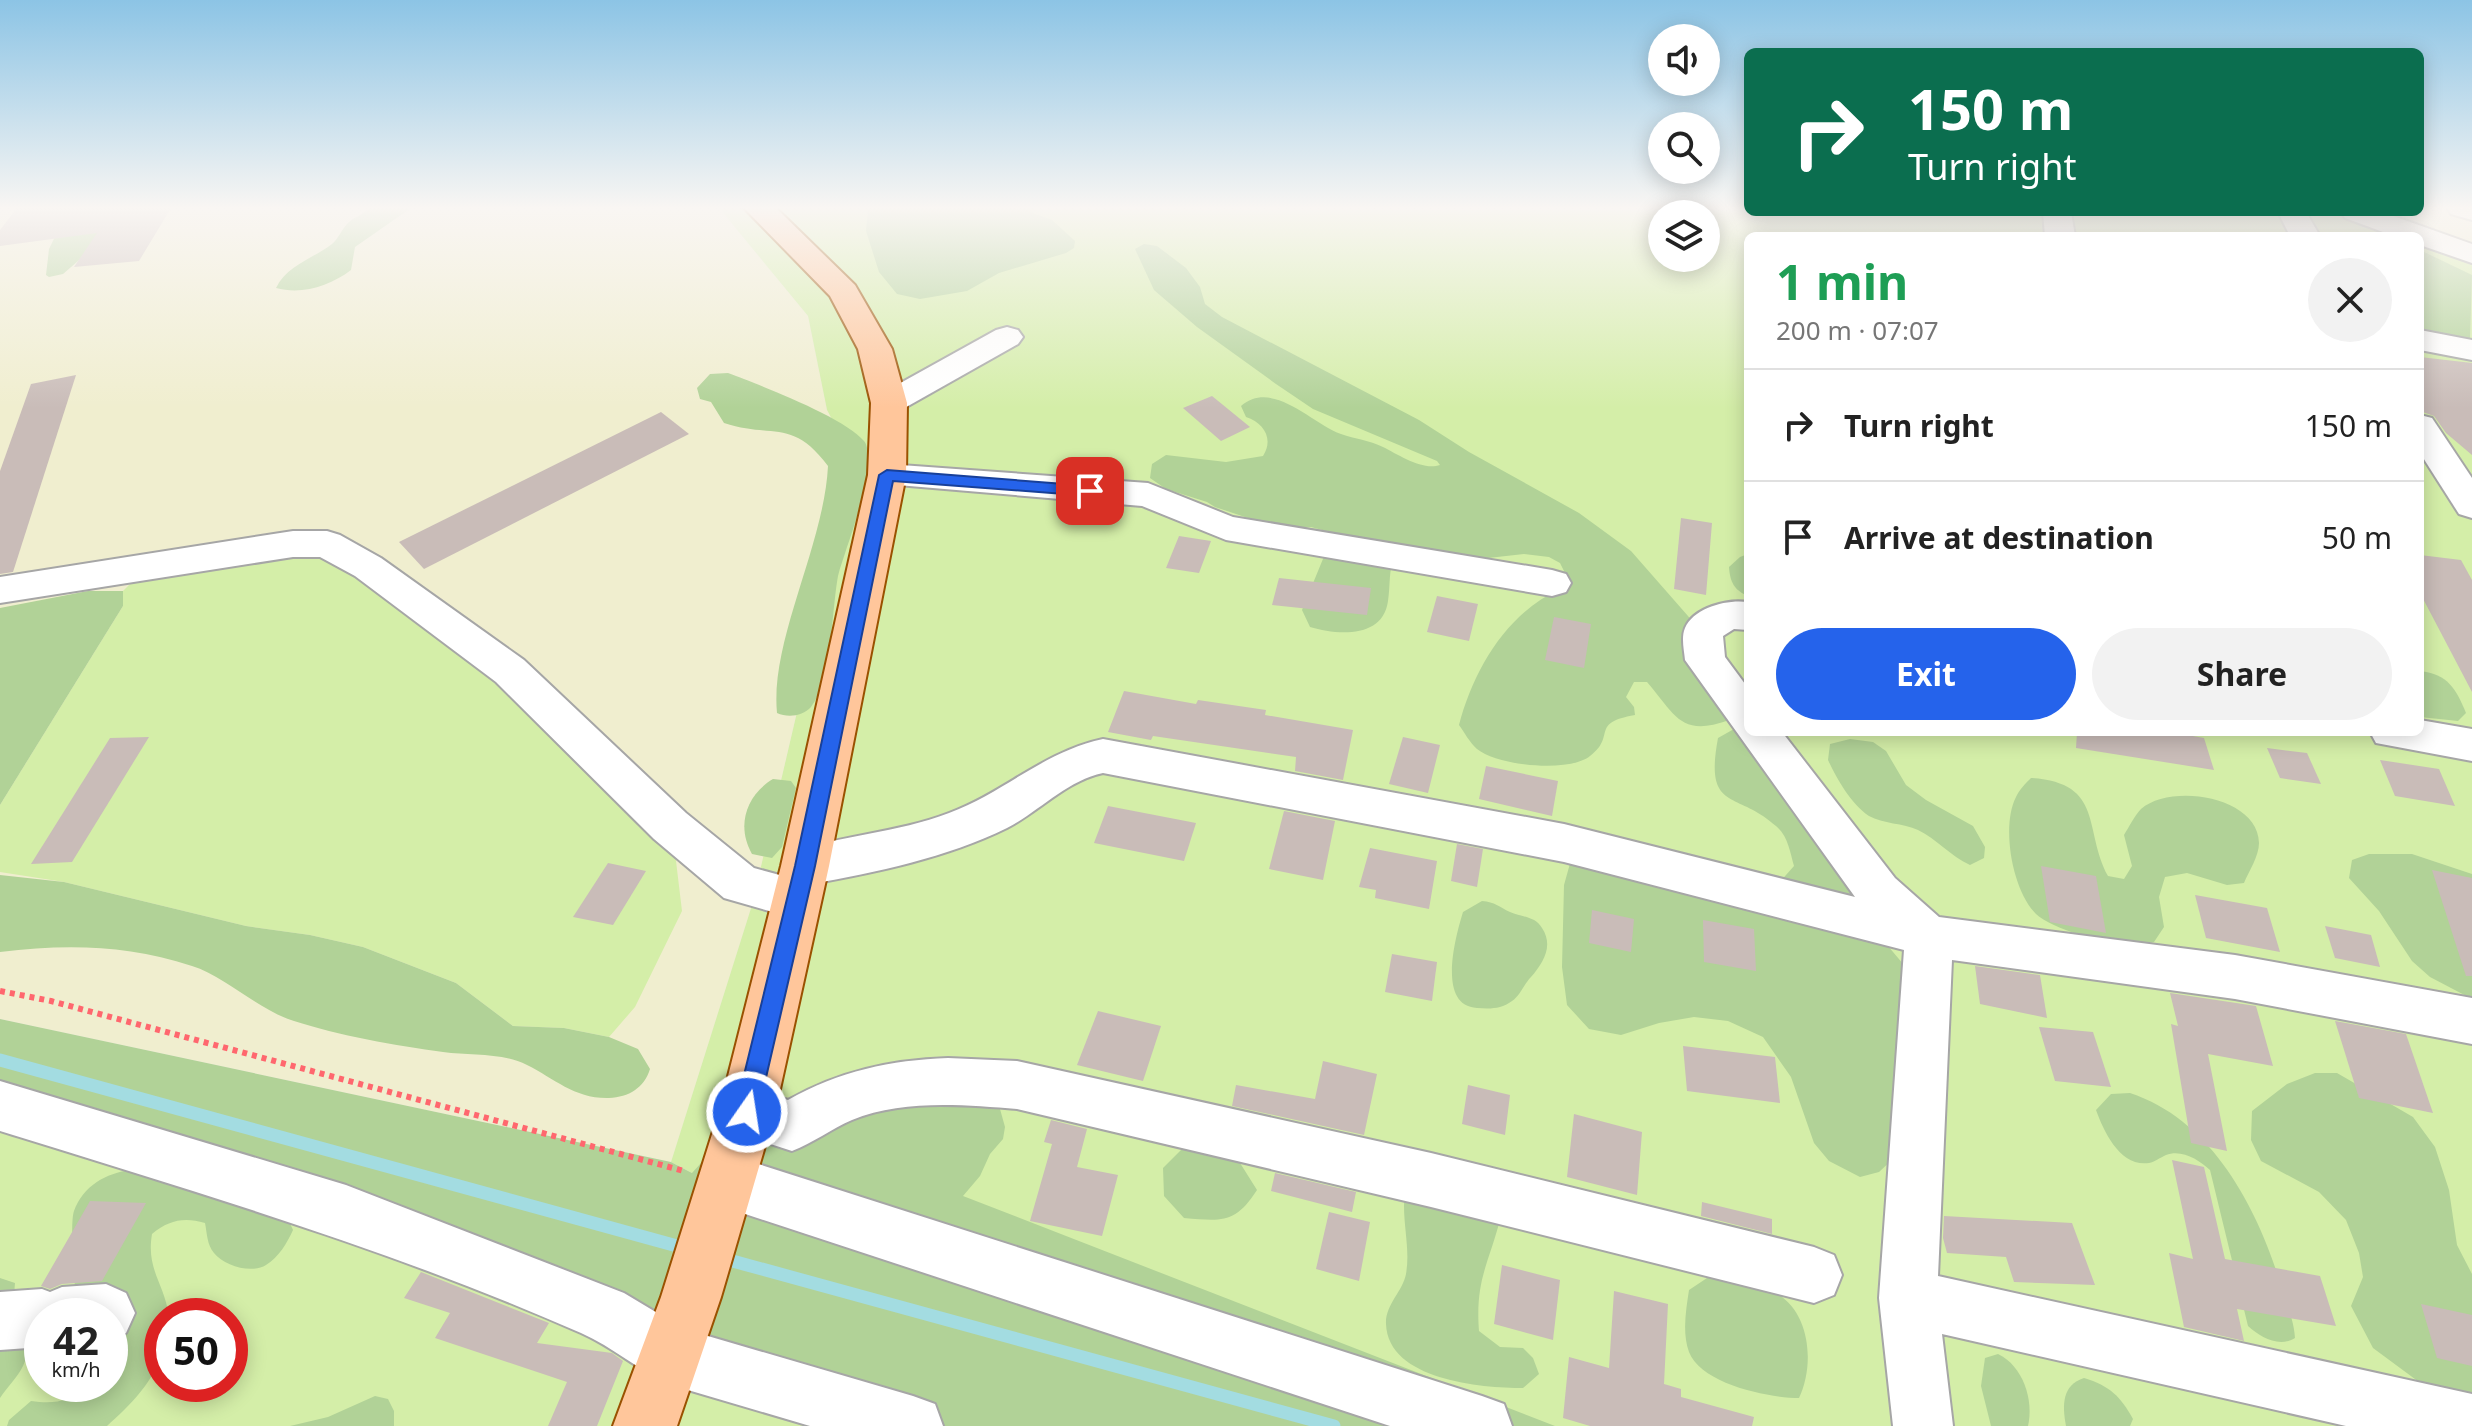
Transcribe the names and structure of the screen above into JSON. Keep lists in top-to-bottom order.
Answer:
{
  "page": {
    "turn": ["150 m", "Turn right"],
    "heading": ["1 min", "200 m · 07:07"],
    "list": [
      {
        "name": "Turn right",
        "value": "150 m"
      },
      {
        "name": "Arrive at destination",
        "value": "50 m"
      }
    ],
    "buttons": ["Exit", "Share"],
    "speed": "42 km/h",
    "limit": "50"
  }
}
